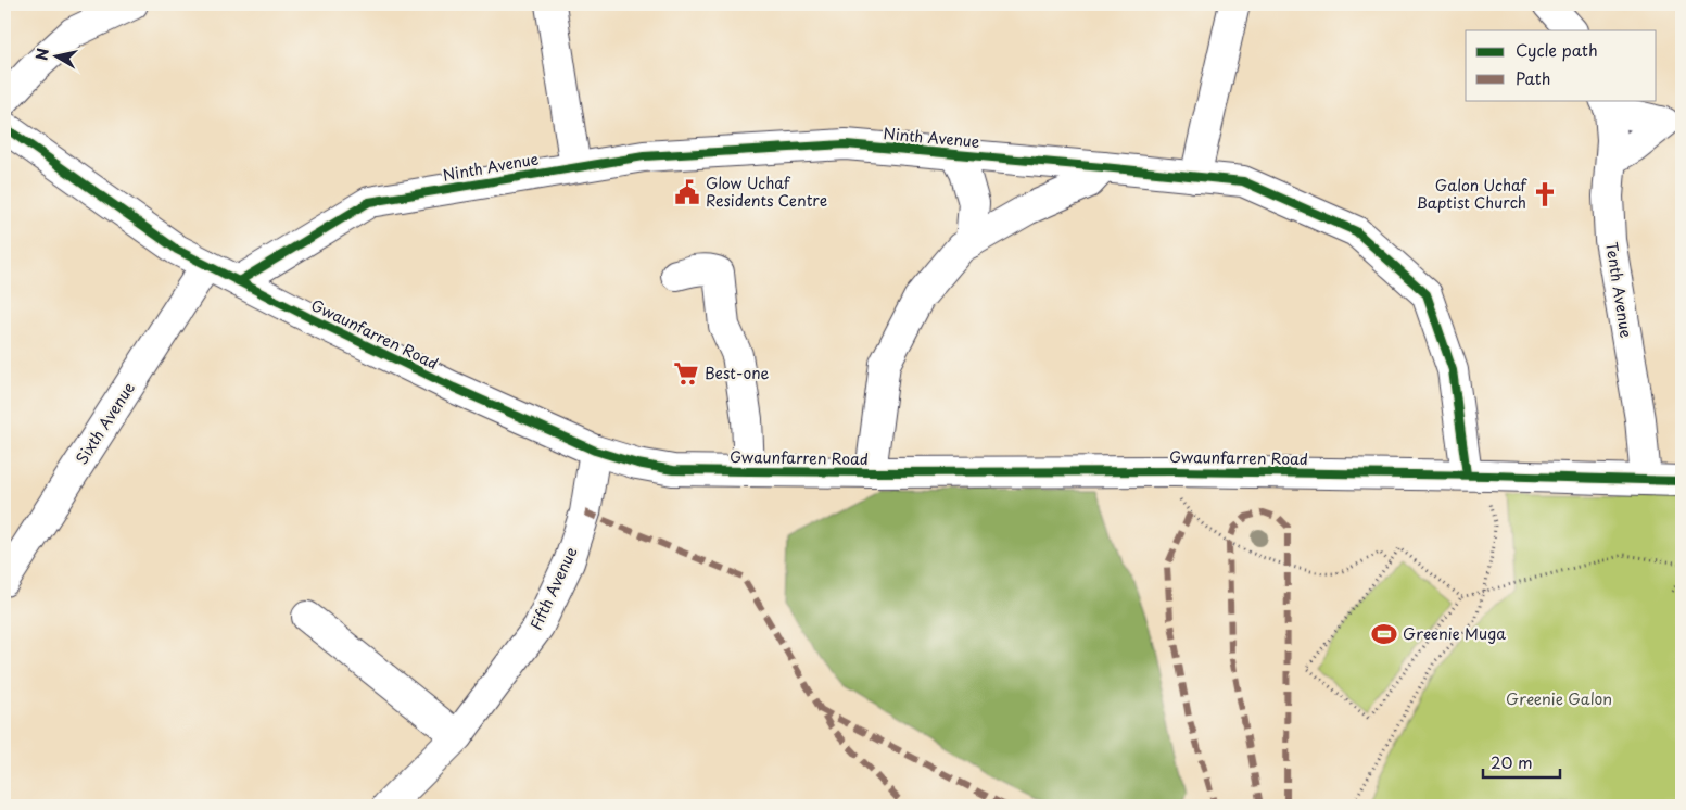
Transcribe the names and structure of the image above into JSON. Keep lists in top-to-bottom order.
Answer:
{
  "streets": {
    "street": [
      "Ninth Avenue",
      "Tenth Avenue",
      "Gwaunfarren Road",
      "Sixth Avenue",
      "Fifth Avenue"
    ]
  },
  "crossings": [
    ["Ninth Avenue", "Gwaunfarren Road"],
    ["Tenth Avenue", "Gwaunfarren Road"],
    ["Gwaunfarren Road", "Sixth Avenue"],
    ["Gwaunfarren Road", "Fifth Avenue"]
  ],
  "parks": ["Greenie Galon"],
  "places": {
    "public building": ["Glow Uchaf Residents Centre"],
    "church": ["Galon Uchaf Baptist Church"],
    "supermarket": ["Best-one"],
    "sports": ["Greenie Muga"]
  },
  "legend": ["Cycle path", "Path"],
  "scale_bar": "20 m",
  "north": "left"
}
